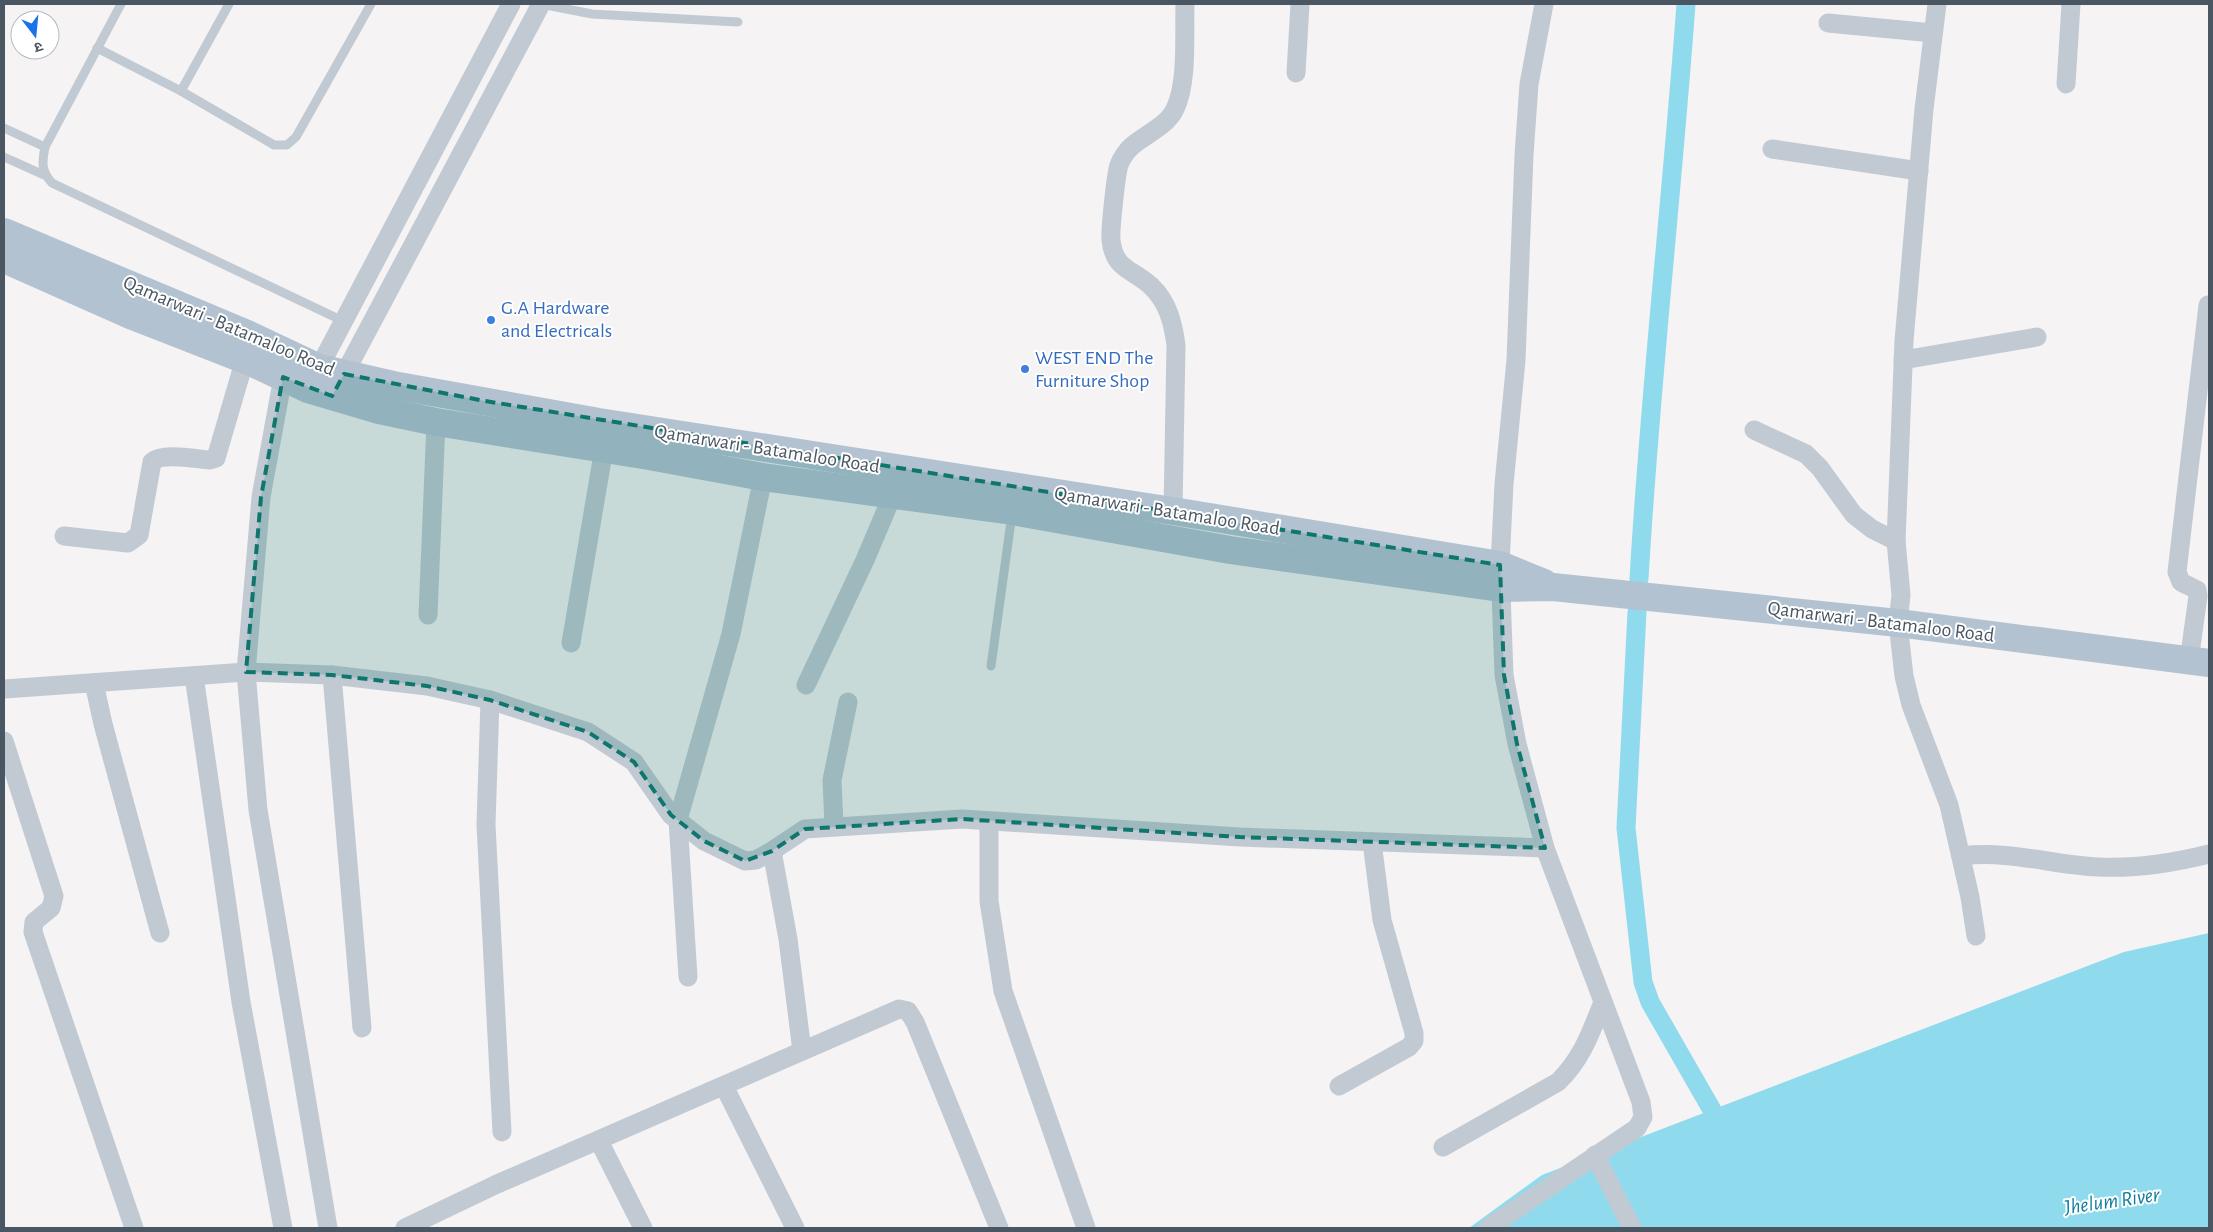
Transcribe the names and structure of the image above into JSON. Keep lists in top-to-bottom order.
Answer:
{
  "streets": {
    "main road": ["Qamarwari - Batamaloo Road"]
  },
  "water": ["Jhelum River"],
  "places": ["G.A Hardware and Electricals", "WEST END The Furniture Shop"],
  "north": "bottom"
}
